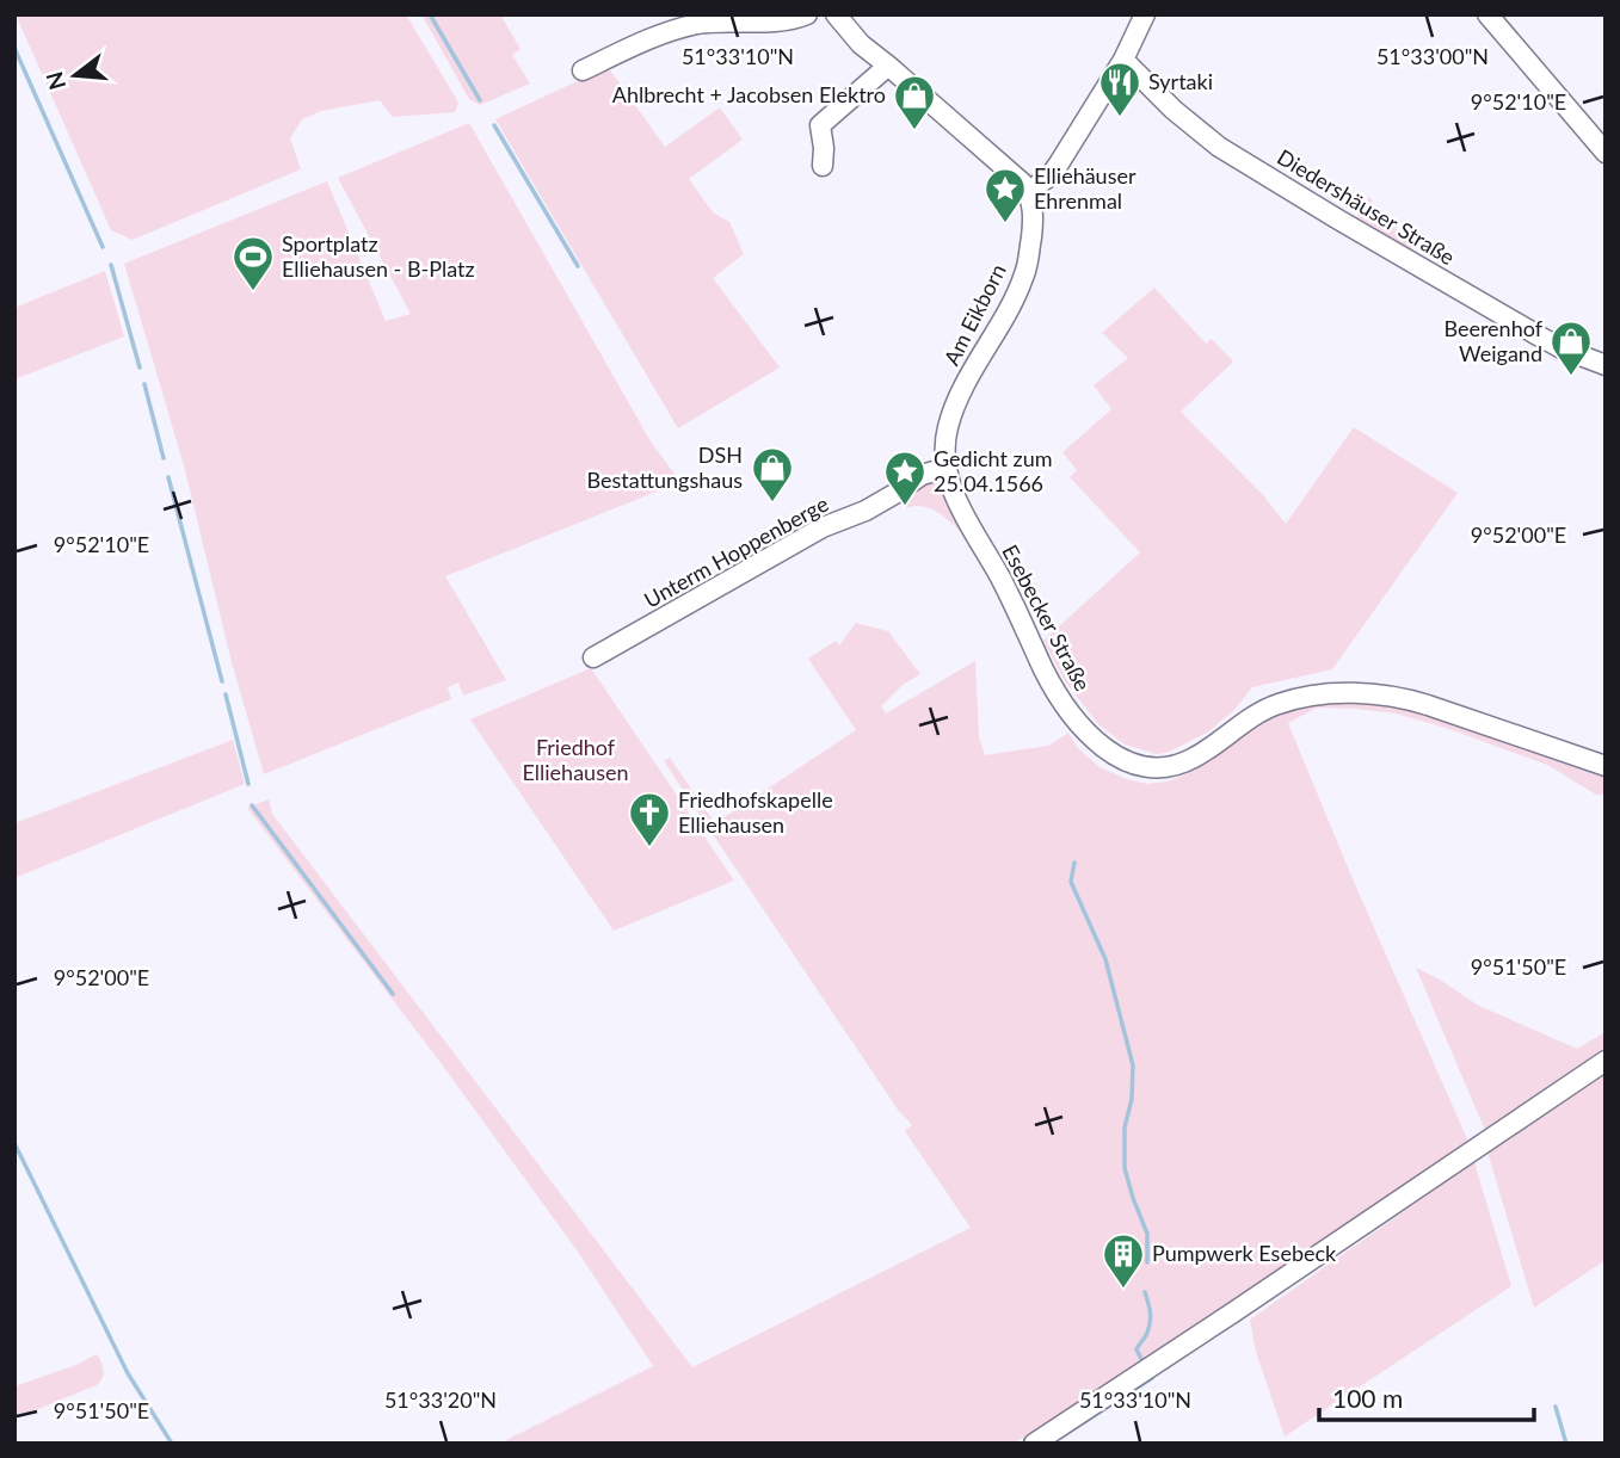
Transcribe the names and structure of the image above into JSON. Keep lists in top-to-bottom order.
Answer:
{
  "streets": {
    "street": [
      "Diedershäuser Straße",
      "Am Eikborn",
      "Unterm Hoppenberge",
      "Esebecker Straße"
    ]
  },
  "crossings": [
    ["Am Eikborn", "Unterm Hoppenberge"],
    ["Am Eikborn", "Esebecker Straße"],
    ["Unterm Hoppenberge", "Esebecker Straße"]
  ],
  "parks": ["Friedhof Elliehausen"],
  "places": {
    "restaurant": ["Syrtaki"],
    "shop": ["Ahlbrecht + Jacobsen Elektro", "Beerenhof Weigand", "DSH Bestattungshaus"],
    "place": ["Elliehäuser Ehrenmal", "Gedicht zum 25.04.1566"],
    "sports": ["Sportplatz Elliehausen - B-Platz"],
    "church": ["Friedhofskapelle Elliehausen"],
    "building": ["Pumpwerk Esebeck"]
  },
  "scale_bar": "100 m",
  "north": "left",
  "coordinates": [
    "51°33'10\"N",
    "51°33'00\"N",
    "9°52'10\"E",
    "9°52'00\"E",
    "9°51'50\"E",
    "51°33'20\"N"
  ]
}
